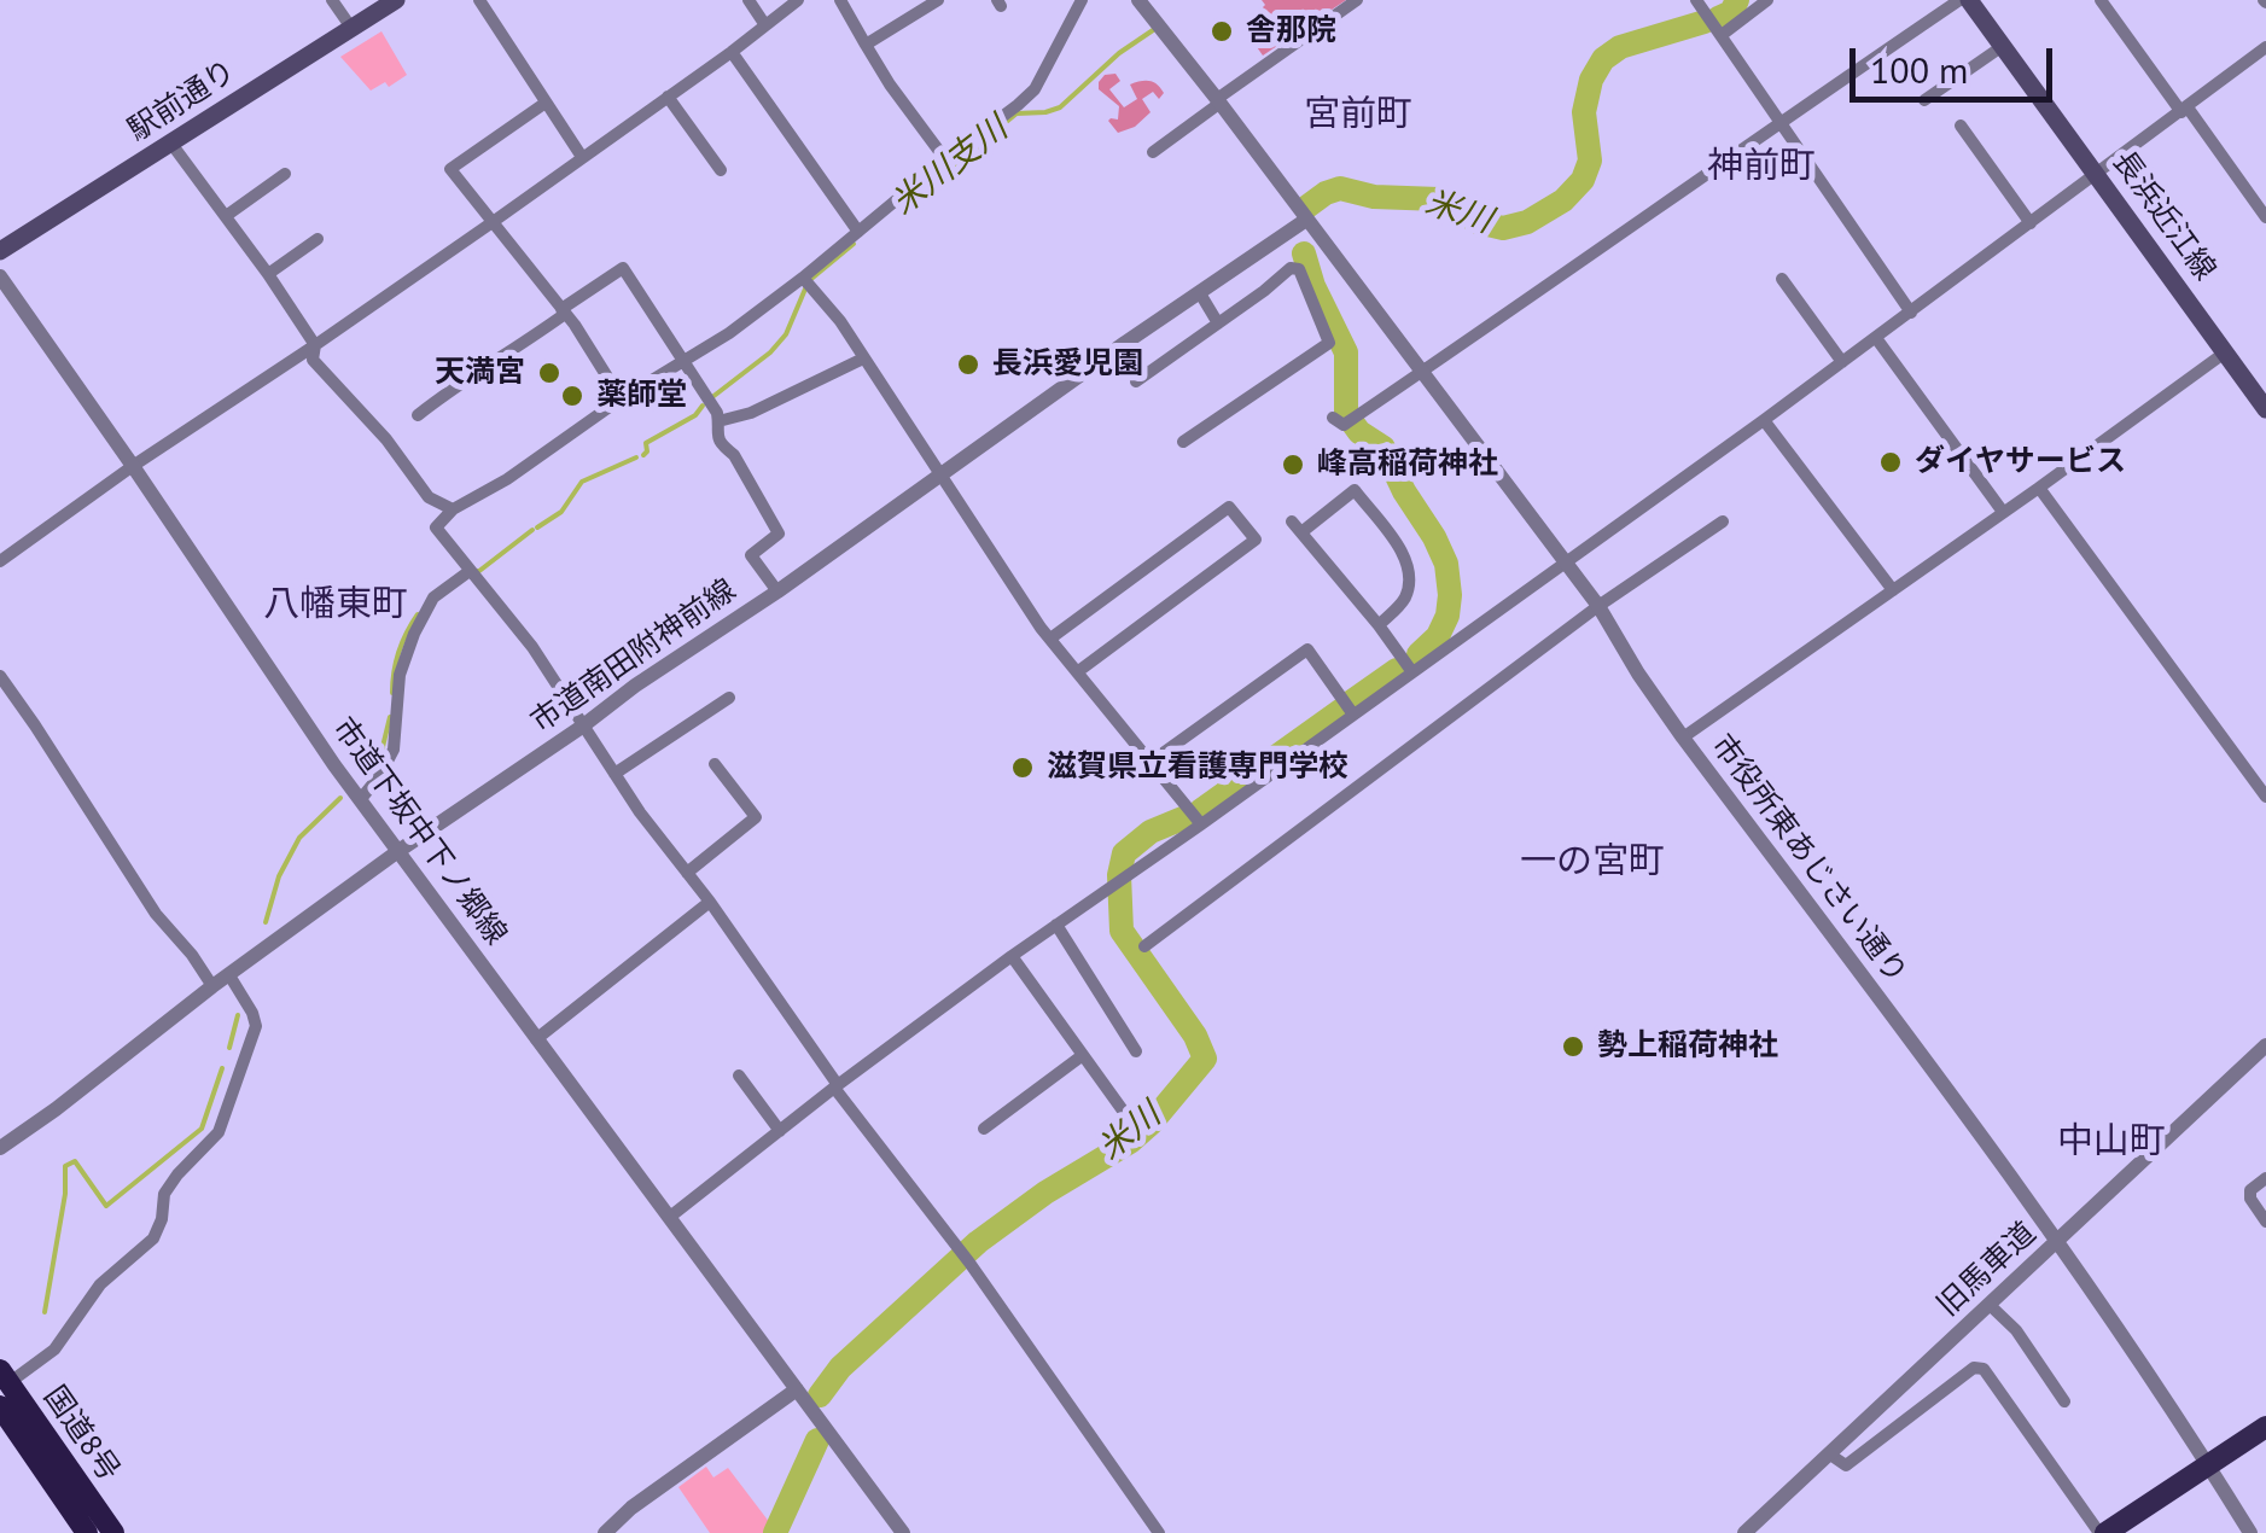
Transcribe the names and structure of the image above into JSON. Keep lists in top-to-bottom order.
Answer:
{
  "streets": {
    "highway": ["国道8号"],
    "main road": ["駅前通り", "長浜近江線"],
    "street": [
      "市道南田附神前線",
      "市道下坂中下ノ郷線",
      "市役所東あじさい通り",
      "旧馬車道"
    ]
  },
  "crossings": [
    ["市道南田附神前線", "市道下坂中下ノ郷線"],
    ["市道南田附神前線", "市役所東あじさい通り"],
    ["市役所東あじさい通り", "旧馬車道"]
  ],
  "districts": [
    "宮前町",
    "神前町",
    "八幡東町",
    "一の宮町",
    "中山町"
  ],
  "water": ["米川支川", "米川"],
  "places": [
    "舎那院",
    "長浜愛児園",
    "天満宮",
    "薬師堂",
    "ダイヤサービス",
    "峰高稲荷神社",
    "滋賀県立看護専門学校",
    "勢上稲荷神社"
  ],
  "scale_bar": "100 m"
}
